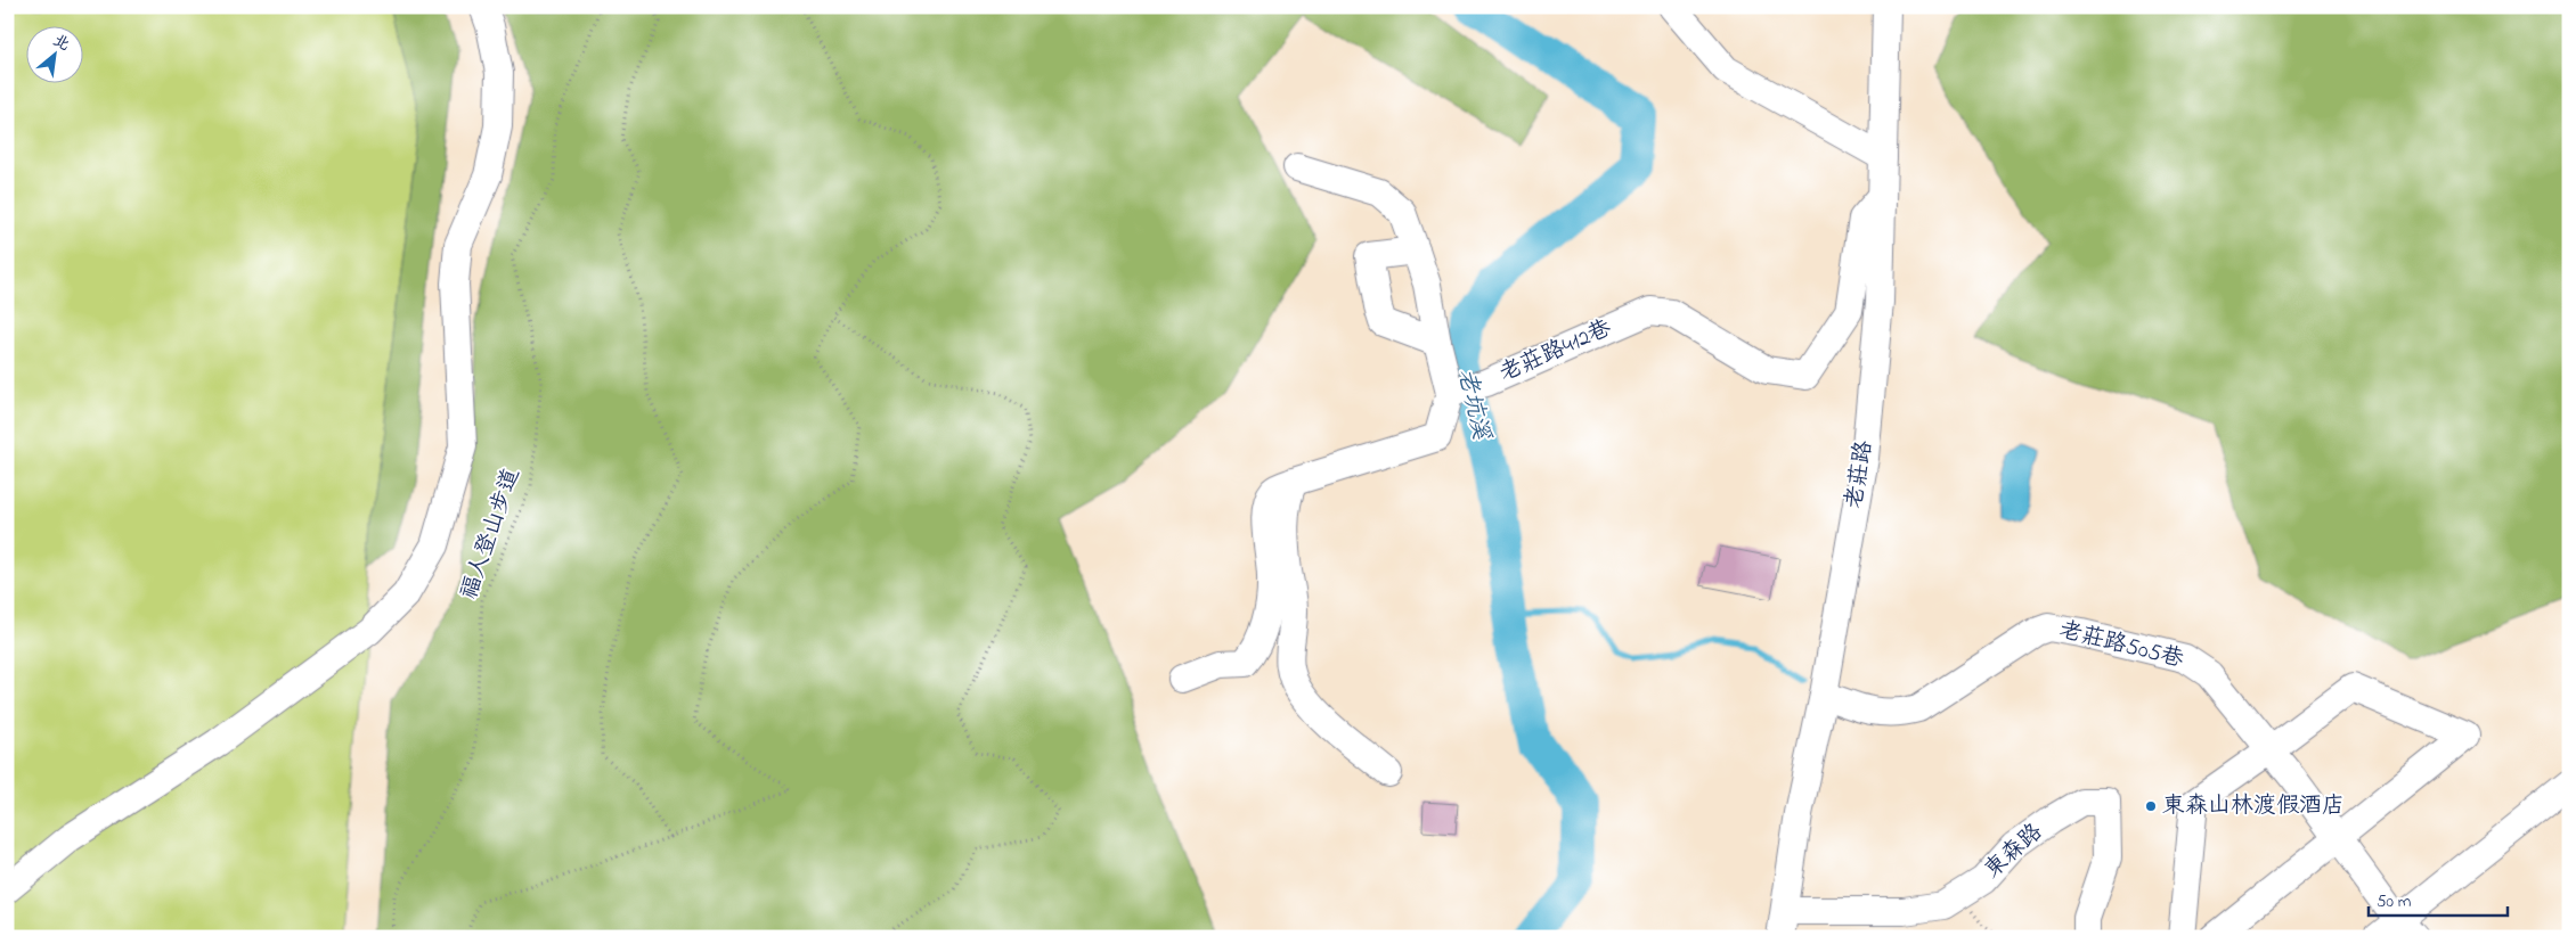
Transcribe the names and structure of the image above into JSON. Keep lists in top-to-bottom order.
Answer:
{
  "streets": {
    "street": [
      "老莊路412巷",
      "老莊路",
      "老莊路505巷",
      "東森路"
    ],
    "path": ["福人登山步道"]
  },
  "crossings": [
    ["老莊路412巷", "老莊路"],
    ["老莊路", "老莊路505巷"],
    ["老莊路", "東森路"]
  ],
  "water": ["老坑溪"],
  "places": ["東森山林渡假酒店"],
  "scale_bar": "50 m",
  "north": "top right"
}
